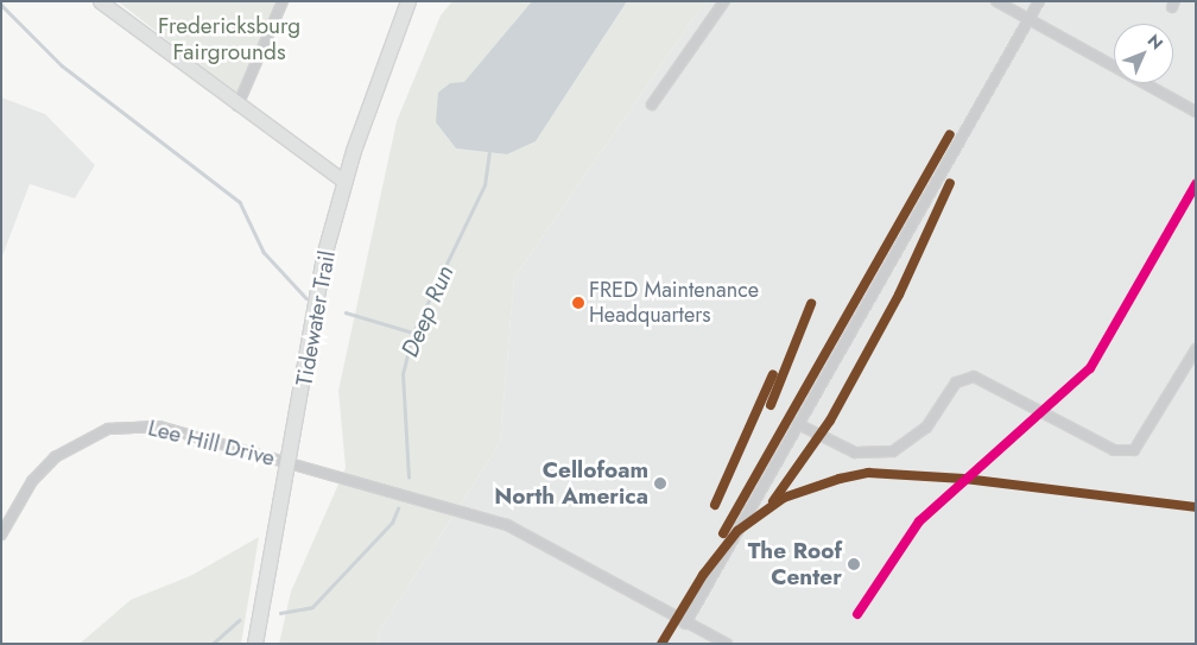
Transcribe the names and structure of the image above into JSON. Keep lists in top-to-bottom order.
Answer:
{
  "streets": {
    "main road": ["Tidewater Trail"],
    "street": ["Lee Hill Drive"]
  },
  "crossings": [
    ["Tidewater Trail", "Lee Hill Drive"]
  ],
  "water": ["Deep Run"],
  "parks": ["Fredericksburg Fairgrounds"],
  "places": ["FRED Maintenance Headquarters", "Cellofoam North America", "The Roof Center"],
  "north": "top right"
}
